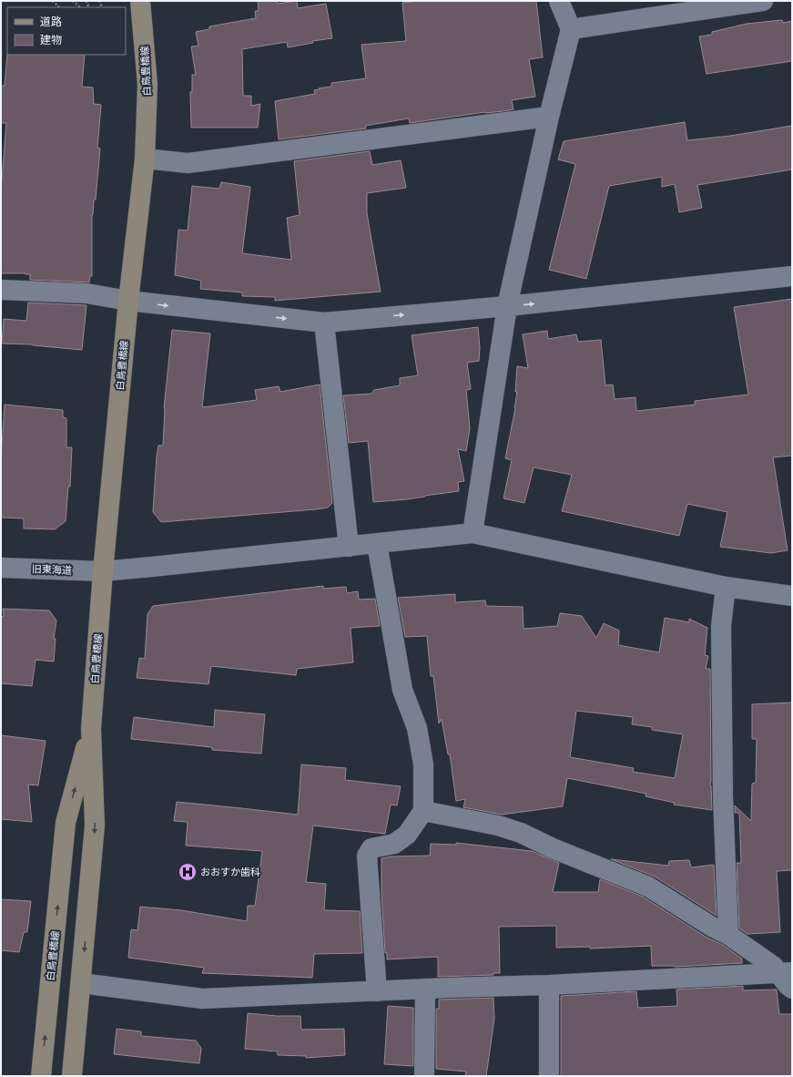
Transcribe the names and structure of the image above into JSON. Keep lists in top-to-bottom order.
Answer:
{
  "streets": {
    "main road": ["白鳥豊橋線"],
    "street": ["旧東海道"]
  },
  "crossings": [
    ["白鳥豊橋線", "旧東海道"]
  ],
  "places": {
    "hospital": ["おおすか歯科"]
  },
  "legend": ["道路", "建物"]
}
